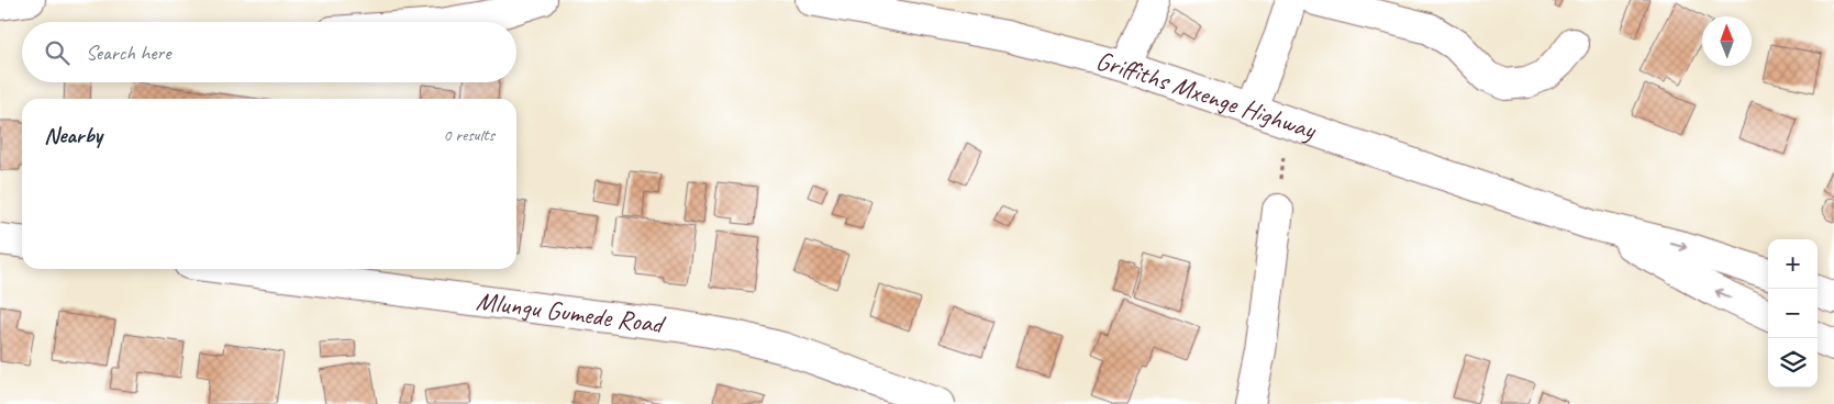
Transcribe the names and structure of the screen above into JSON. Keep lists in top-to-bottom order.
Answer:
{
  "streets": {
    "street": ["Griffiths Mxenge Highway", "Mlungu Gumede Road"]
  },
  "north": "top",
  "page": {
    "search": "Search here",
    "heading": ["Nearby", "0 results"],
    "map_buttons": ["+", "−"]
  }
}
